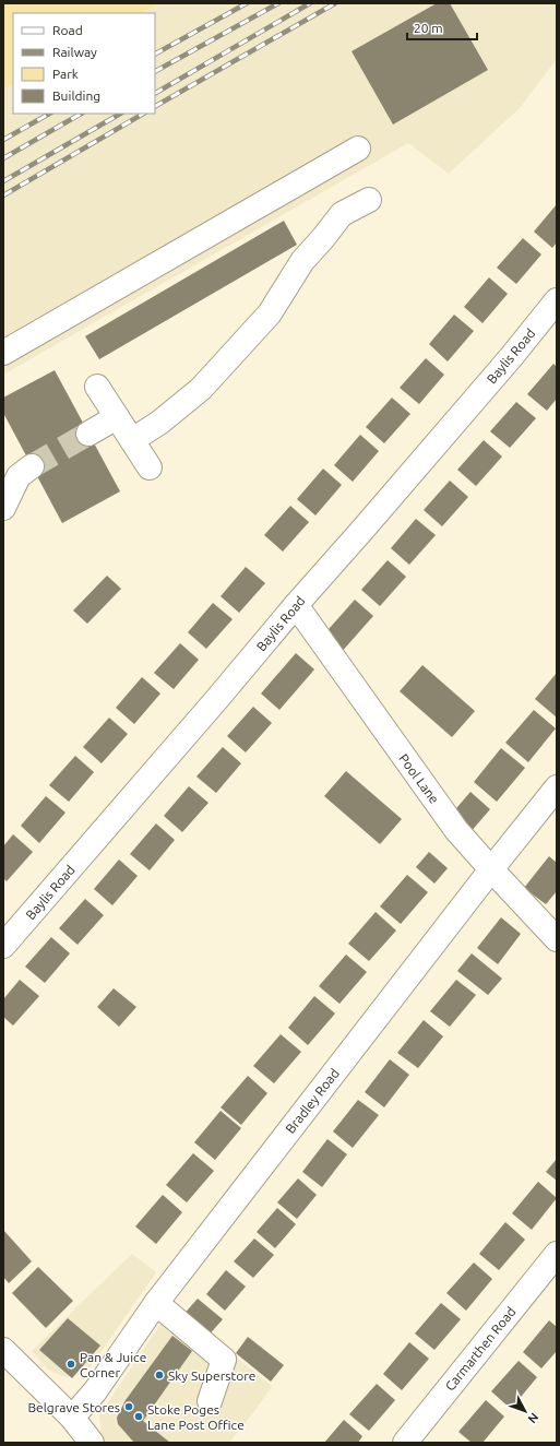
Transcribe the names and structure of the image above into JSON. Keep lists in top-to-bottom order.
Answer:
{
  "streets": {
    "street": [
      "Baylis Road",
      "Pool Lane",
      "Bradley Road",
      "Carmarthen Road"
    ]
  },
  "crossings": [
    ["Baylis Road", "Pool Lane"],
    ["Pool Lane", "Bradley Road"]
  ],
  "places": [
    "Pan & Juice Corner",
    "Sky Superstore",
    "Belgrave Stores",
    "Stoke Poges Lane Post Office"
  ],
  "legend": [
    "Road",
    "Railway",
    "Park",
    "Building"
  ],
  "scale_bar": "20 m",
  "north": "bottom right"
}
